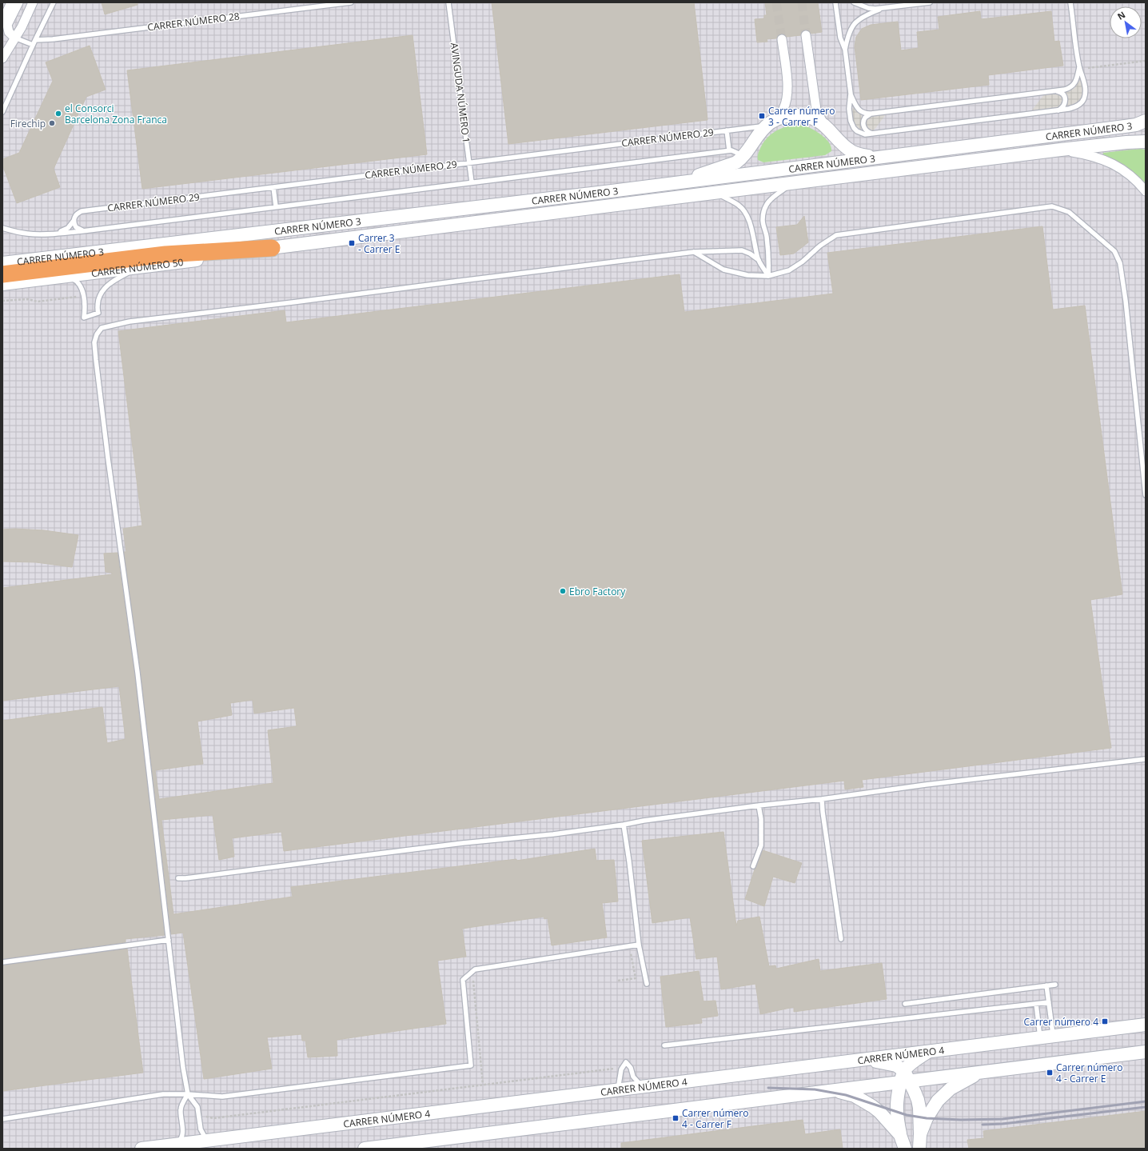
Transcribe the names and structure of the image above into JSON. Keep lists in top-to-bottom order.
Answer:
{
  "streets": {
    "street": ["CARRER NÚMERO 3", "CARRER NÚMERO 50", "CARRER NÚMERO 4"],
    "lane": ["CARRER NÚMERO 28", "AVINGUDA NÚMERO 1", "CARRER NÚMERO 29"]
  },
  "crossings": [
    ["AVINGUDA NÚMERO 1", "CARRER NÚMERO 29"],
    ["CARRER NÚMERO 3", "CARRER NÚMERO 50"]
  ],
  "places": {
    "other": ["el Consorci Barcelona Zona Franca", "Firechip", "Ebro Factory"],
    "transit": [
      "Carrer número 3 - Carrer F",
      "Carrer 3 - Carrer E",
      "Carrer número 4",
      "Carrer número 4 - Carrer E",
      "Carrer número 4 - Carrer F"
    ]
  },
  "north": "top left"
}
